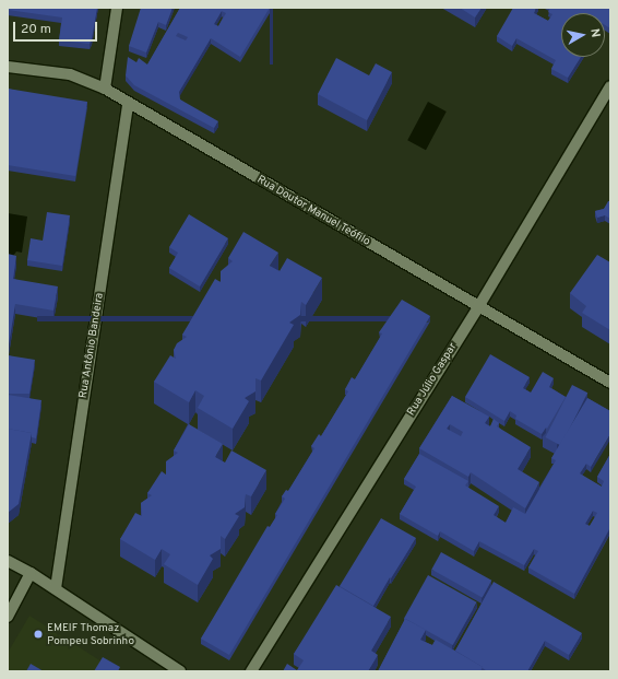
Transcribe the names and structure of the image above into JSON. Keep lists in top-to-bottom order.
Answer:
{
  "streets": {
    "street": ["Rua Doutor Manuel Teófilo", "Rua Antônio Bandeira", "Rua Júlio Gaspar"]
  },
  "crossings": [
    ["Rua Doutor Manuel Teófilo", "Rua Antônio Bandeira"],
    ["Rua Doutor Manuel Teófilo", "Rua Júlio Gaspar"]
  ],
  "places": ["EMEIF Thomaz Pompeu Sobrinho"],
  "scale_bar": "20 m",
  "north": "right"
}
